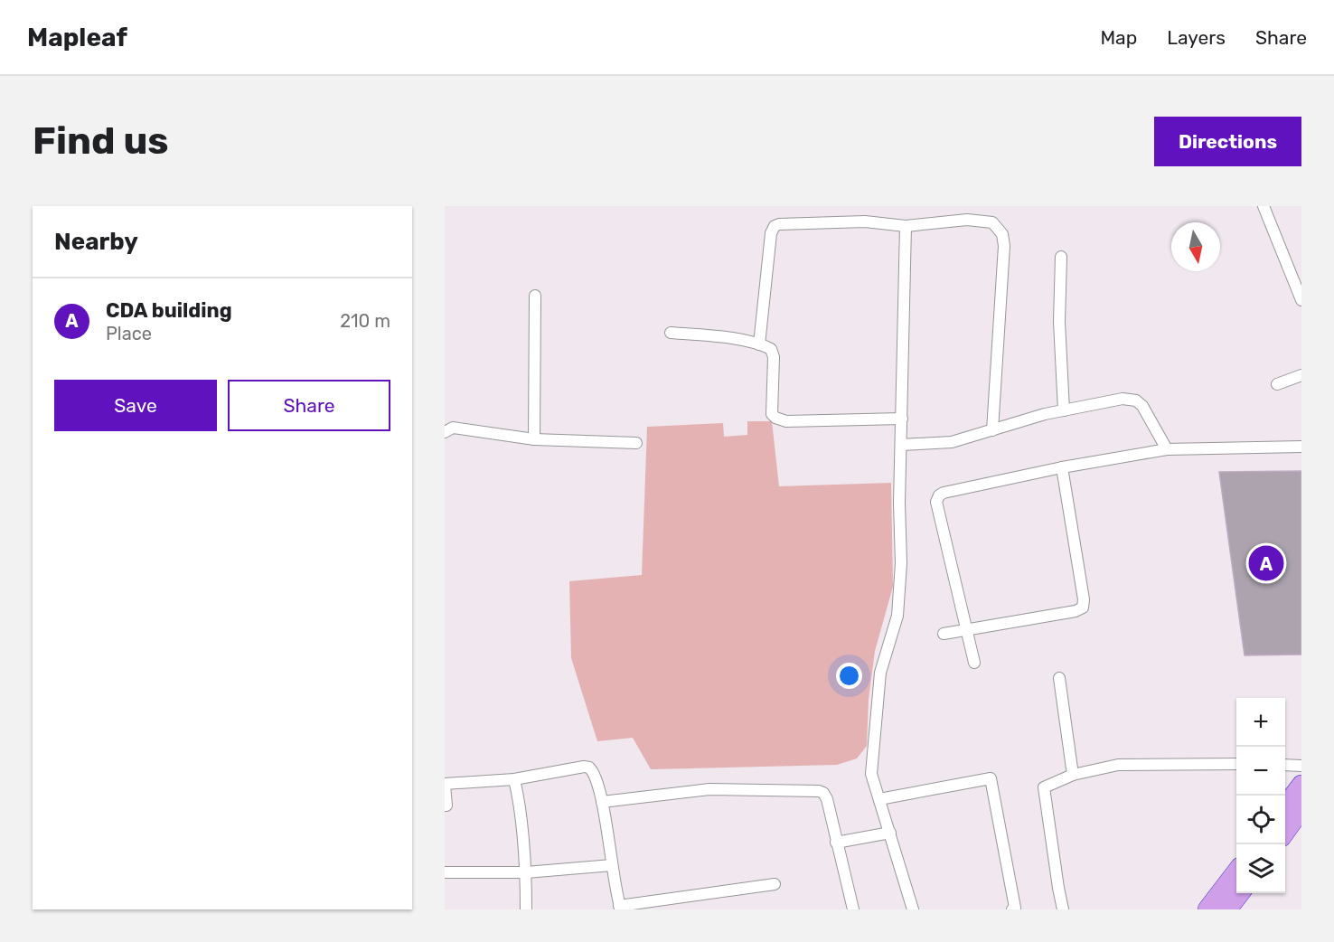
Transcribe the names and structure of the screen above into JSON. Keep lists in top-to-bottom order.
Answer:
{
  "north": "bottom",
  "page": {
    "header": "Mapleaf",
    "nav": ["Map", "Layers", "Share"],
    "buttons": [
      "Directions",
      ["Save", "Share"]
    ],
    "title": "Find us",
    "heading": "Nearby",
    "list": [
      {
        "mark": "A",
        "name": "CDA building",
        "note": "Place",
        "value": "210 m"
      }
    ],
    "pins": "A",
    "map_buttons": ["+", "−"]
  }
}
